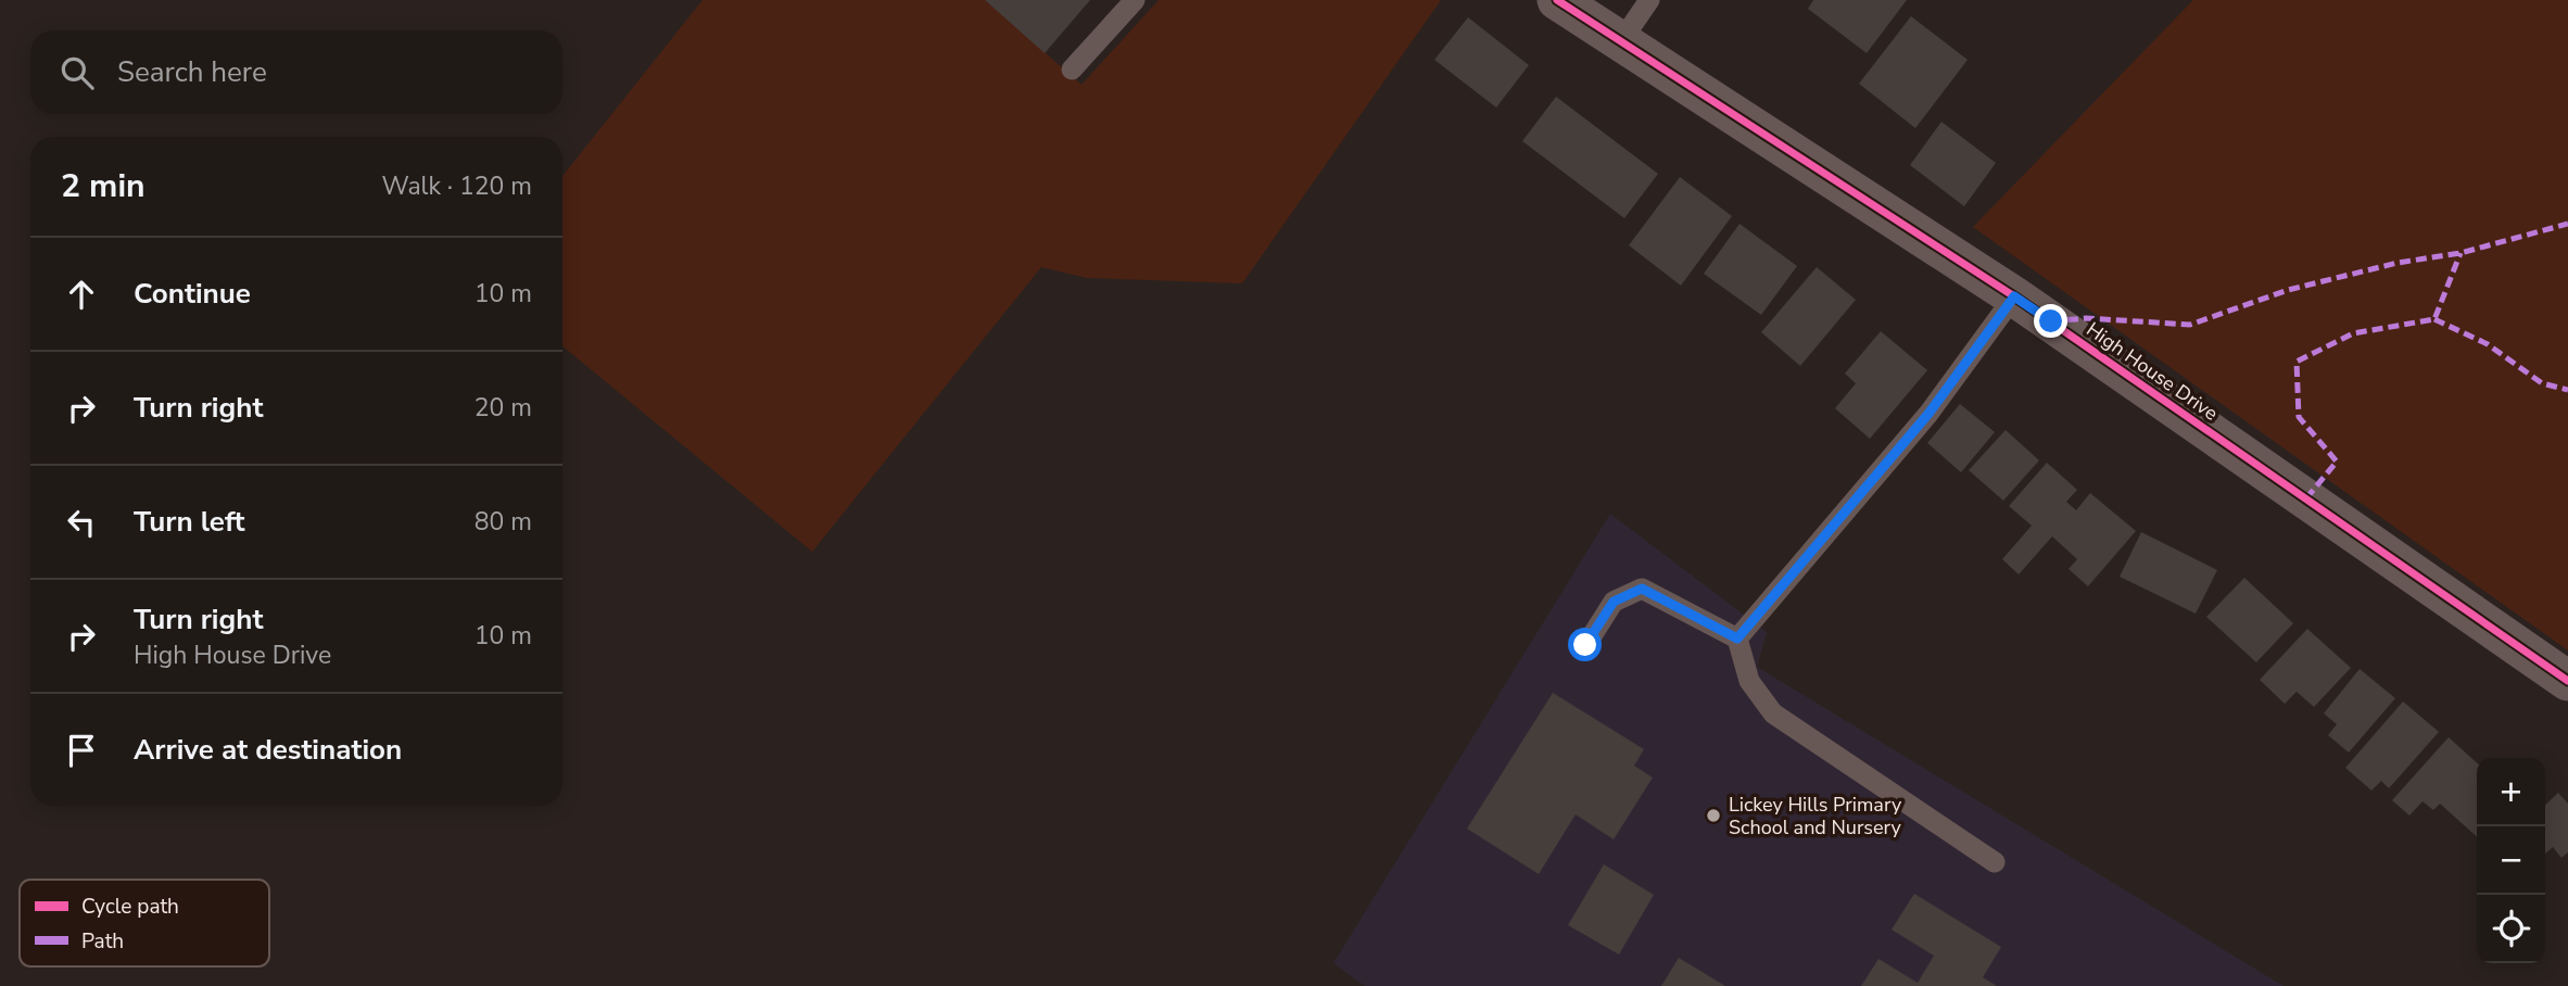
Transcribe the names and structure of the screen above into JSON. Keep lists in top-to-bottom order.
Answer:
{
  "streets": {
    "street": ["High House Drive"]
  },
  "places": ["Lickey Hills Primary School and Nursery"],
  "legend": ["Cycle path", "Path"],
  "page": {
    "search": "Search here",
    "heading": ["2 min", "Walk · 120 m"],
    "list": [
      ["Continue", "10 m"],
      ["Turn right", "20 m"],
      ["Turn left", "80 m"],
      ["Turn right", "High House Drive", "10 m"],
      "Arrive at destination"
    ],
    "map_buttons": ["+", "−"]
  }
}
